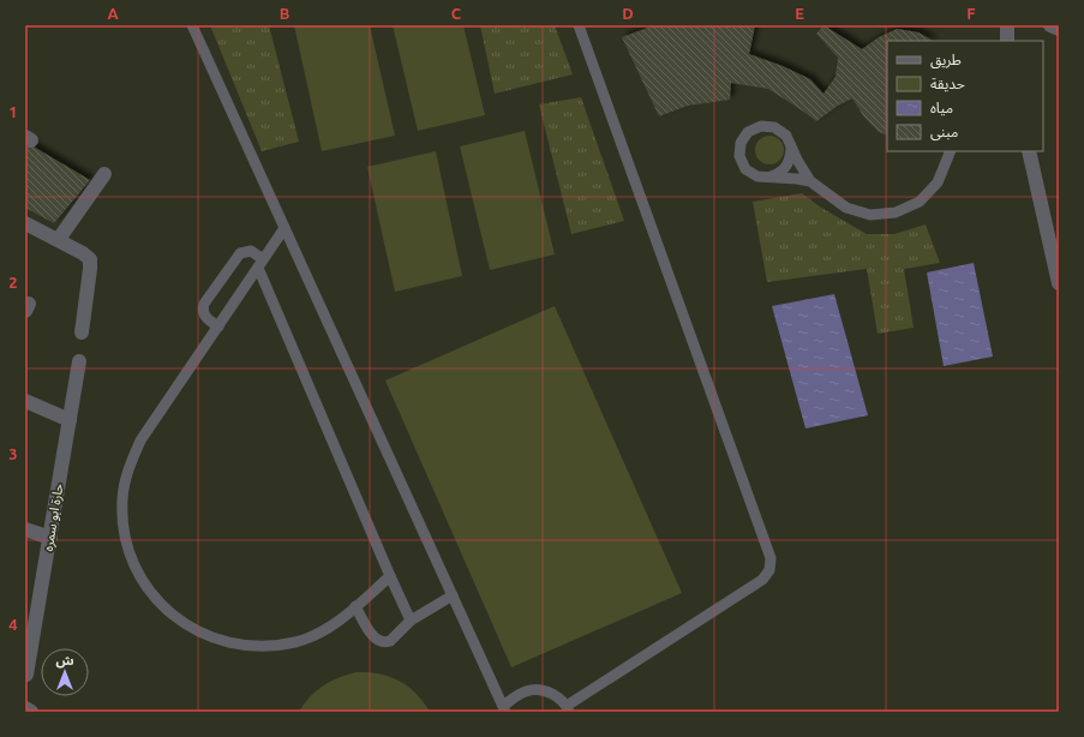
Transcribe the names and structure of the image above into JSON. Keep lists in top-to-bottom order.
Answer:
{
  "streets": {
    "street": ["حارة ابو سمره"]
  },
  "legend": [
    "طريق",
    "حديقة",
    "مياه",
    "مبنى"
  ],
  "north": "top",
  "grid": {
    "columns": [
      "A",
      "B",
      "C",
      "D",
      "E",
      "F"
    ],
    "rows": [
      "1",
      "2",
      "3",
      "4"
    ]
  }
}
